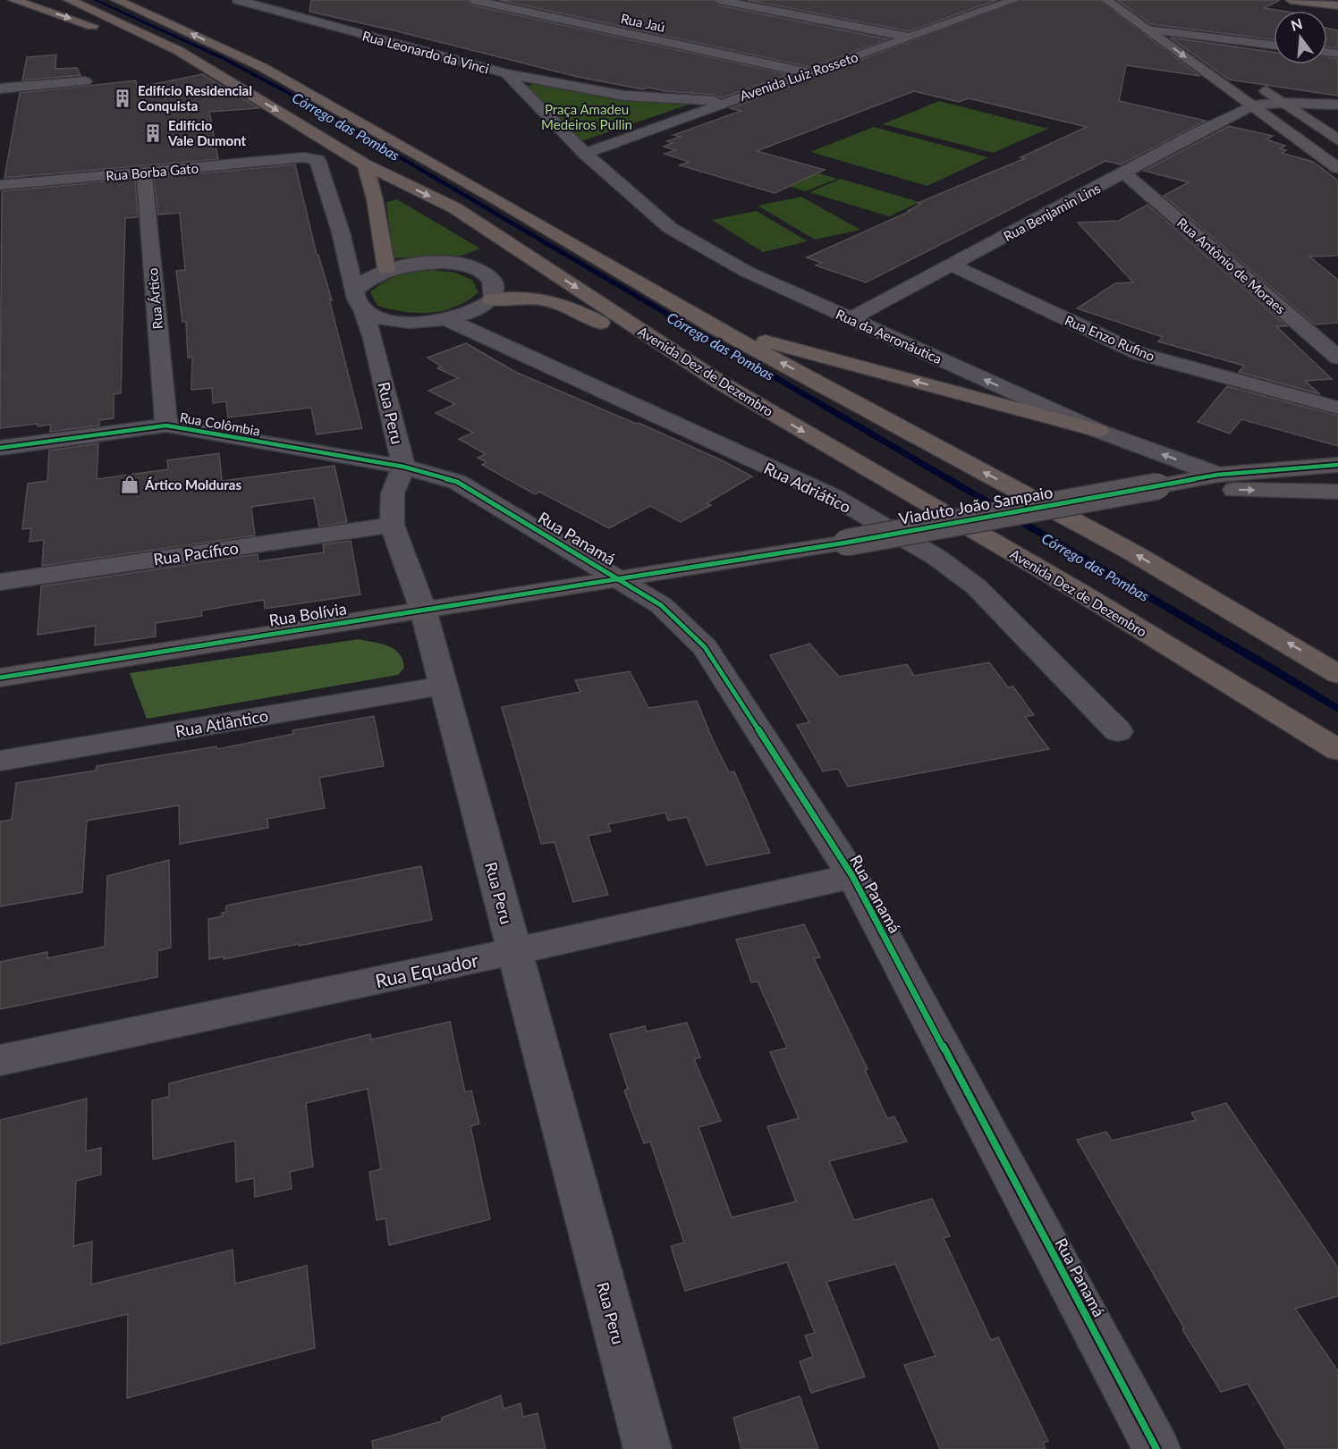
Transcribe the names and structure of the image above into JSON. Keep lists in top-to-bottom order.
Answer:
{
  "streets": {
    "highway": ["Avenida Dez de Dezembro"],
    "street": [
      "Rua Jaú",
      "Rua Leonardo da Vinci",
      "Avenida Luiz Rosseto",
      "Rua Borba Gato",
      "Rua Benjamin Lins",
      "Rua Antônio de Moraes",
      "Rua Ártico",
      "Rua da Aeronáutica",
      "Rua Enzo Rufino",
      "Rua Peru",
      "Rua Colômbia",
      "Rua Adriático",
      "Viaduto João Sampaio",
      "Rua Panamá",
      "Rua Pacífico",
      "Rua Bolívia",
      "Rua Atlântico",
      "Rua Equador"
    ]
  },
  "crossings": [
    ["Rua Jaú", "Avenida Luiz Rosseto"],
    ["Rua Leonardo da Vinci", "Avenida Luiz Rosseto"],
    ["Rua Leonardo da Vinci", "Rua da Aeronáutica"],
    ["Avenida Luiz Rosseto", "Rua da Aeronáutica"],
    ["Rua Borba Gato", "Rua Ártico"],
    ["Rua Benjamin Lins", "Rua Antônio de Moraes"],
    ["Rua Benjamin Lins", "Rua da Aeronáutica"],
    ["Rua Benjamin Lins", "Rua Enzo Rufino"],
    ["Rua Ártico", "Rua Colômbia"],
    ["Rua da Aeronáutica", "Viaduto João Sampaio"],
    ["Rua Peru", "Rua Colômbia"],
    ["Rua Peru", "Rua Panamá"],
    ["Rua Peru", "Rua Pacífico"],
    ["Rua Peru", "Rua Bolívia"],
    ["Rua Peru", "Rua Atlântico"],
    ["Rua Peru", "Rua Equador"],
    ["Rua Colômbia", "Rua Panamá"],
    ["Viaduto João Sampaio", "Rua Panamá"],
    ["Viaduto João Sampaio", "Rua Bolívia"],
    ["Rua Panamá", "Rua Bolívia"],
    ["Rua Panamá", "Rua Equador"]
  ],
  "one_way": ["Rua da Aeronáutica"],
  "water": ["Córrego das Pombas"],
  "parks": ["Praça Amadeu Medeiros Pullin"],
  "places": {
    "building": ["Edifício Residencial Conquista", "Edifício Vale Dumont"],
    "shop": ["Ártico Molduras"]
  },
  "north": "top"
}
